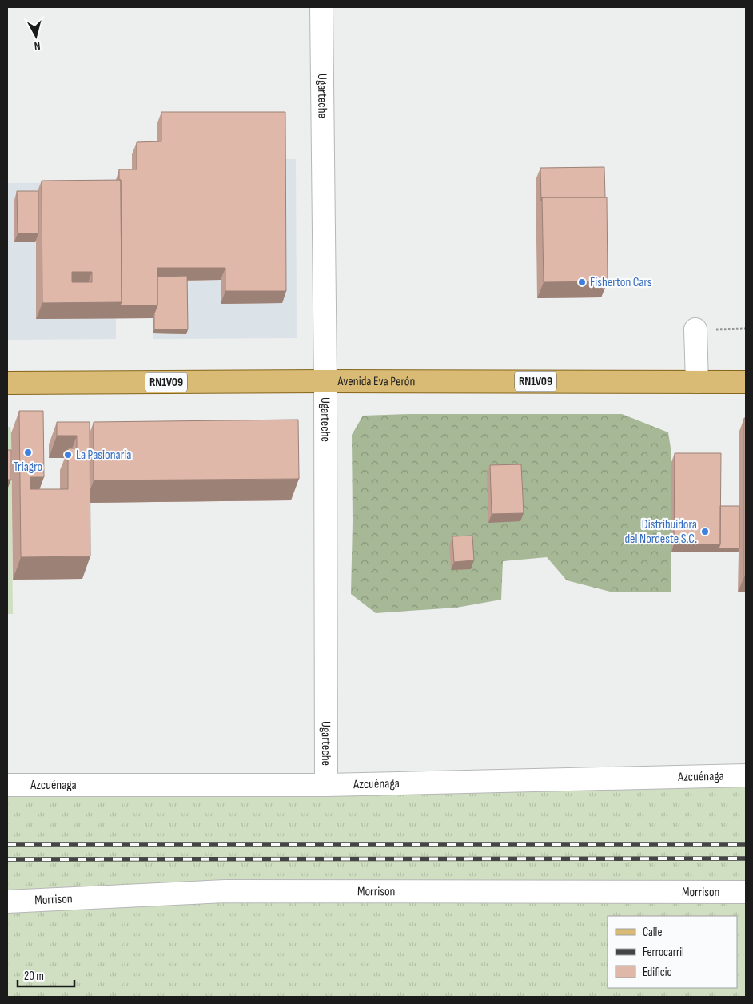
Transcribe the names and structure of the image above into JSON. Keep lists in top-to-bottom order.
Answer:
{
  "streets": {
    "main road": ["Avenida Eva Perón", "RN1V09"],
    "street": ["Ugarteche", "Azcuénaga", "Morrison"]
  },
  "crossings": [
    ["Ugarteche", "Avenida Eva Perón"],
    ["Ugarteche", "Azcuénaga"]
  ],
  "places": [
    "Fisherton Cars",
    "Triagro",
    "La Pasionaria",
    "Distribuidora del Nordeste S.C."
  ],
  "legend": ["Calle", "Ferrocarril", "Edificio"],
  "scale_bar": "20 m",
  "north": "bottom"
}
